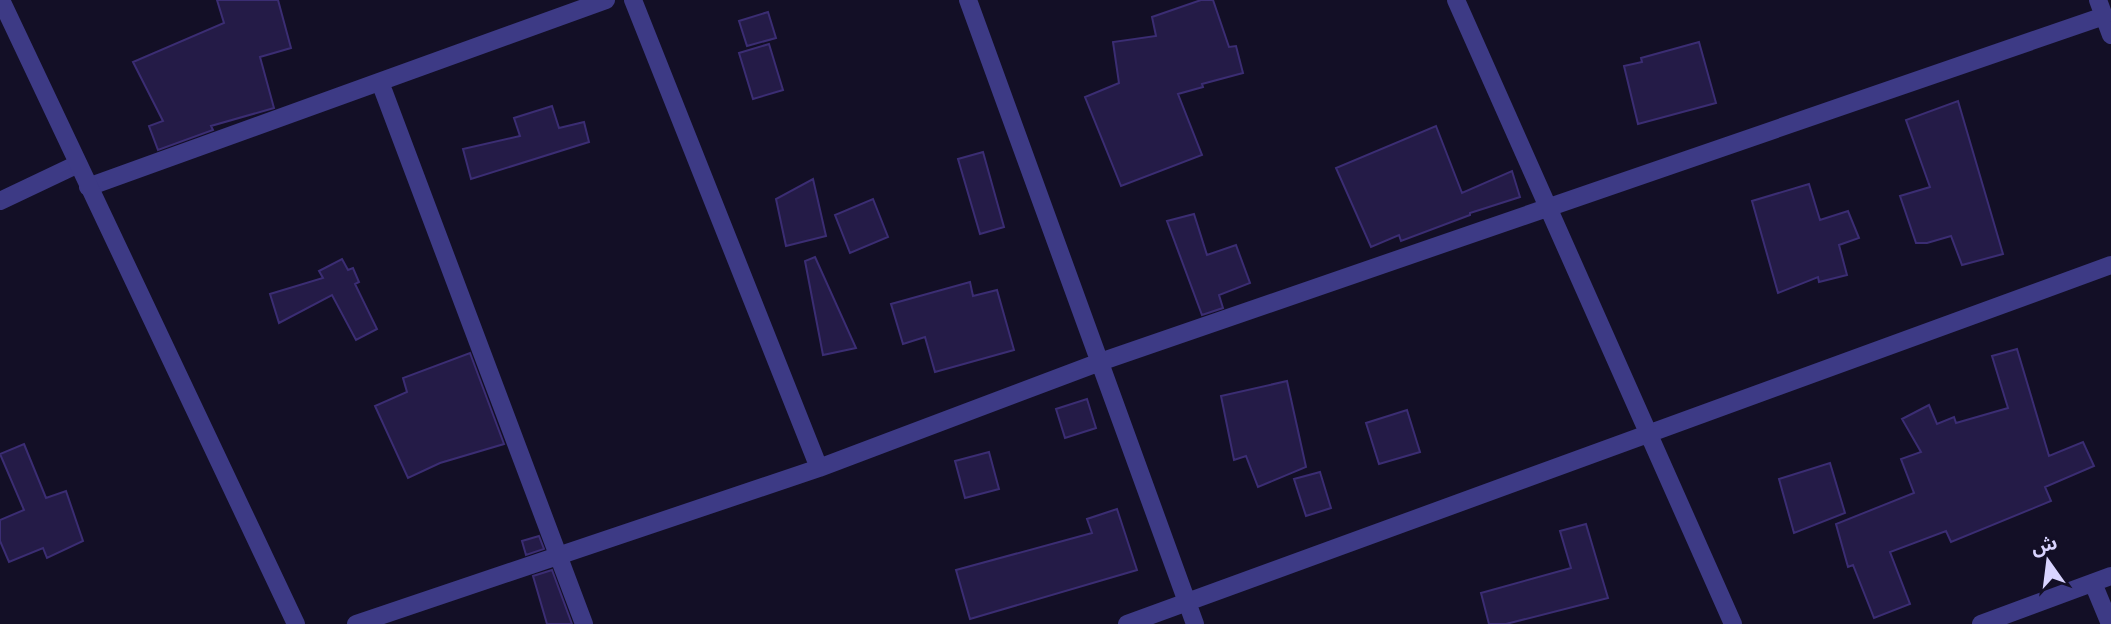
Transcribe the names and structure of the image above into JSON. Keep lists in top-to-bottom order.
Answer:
{
  "north": "top"
}
